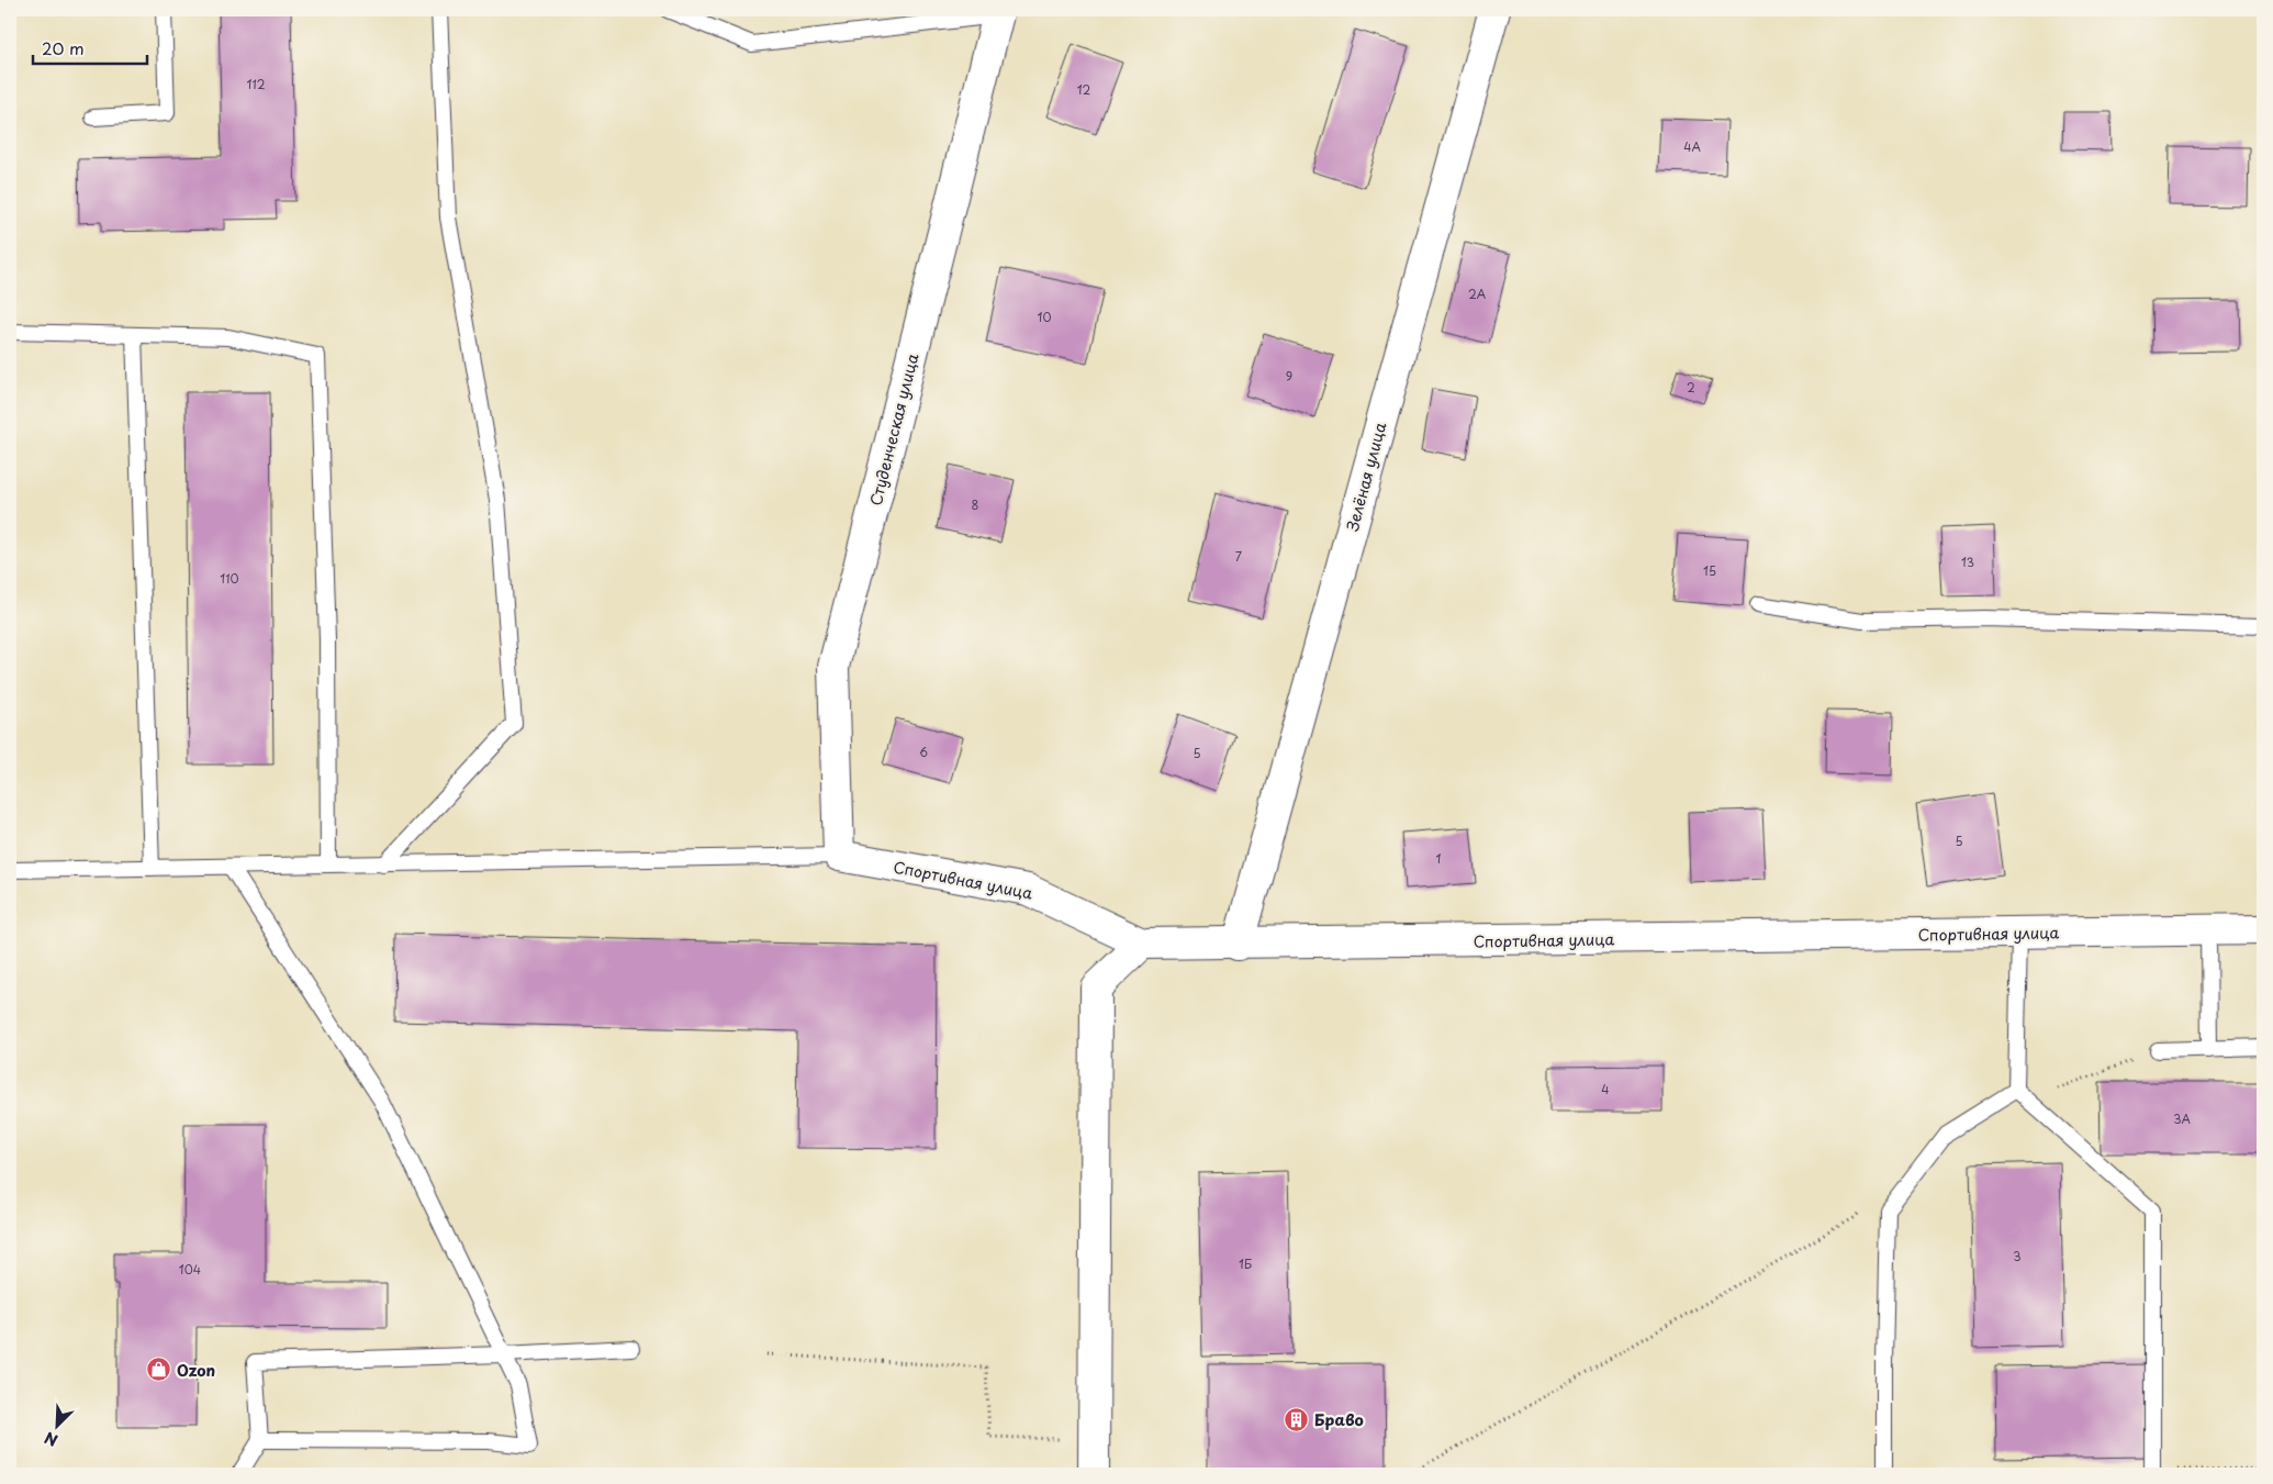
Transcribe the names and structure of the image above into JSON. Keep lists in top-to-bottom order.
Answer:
{
  "streets": {
    "street": ["Студенческая улица", "Зелёная улица", "Спортивная улица"]
  },
  "crossings": [
    ["Студенческая улица", "Спортивная улица"],
    ["Зелёная улица", "Спортивная улица"]
  ],
  "places": {
    "shop": ["Ozon"],
    "building": ["Браво"]
  },
  "house_numbers": [
    "112",
    "12",
    "4А",
    "2А",
    "10",
    "9",
    "2",
    "8",
    "7",
    "13",
    "15",
    "110",
    "6",
    "5",
    "5",
    "1",
    "4",
    "3А",
    "3",
    "1Б",
    "104"
  ],
  "scale_bar": "20 m",
  "north": "bottom left"
}
